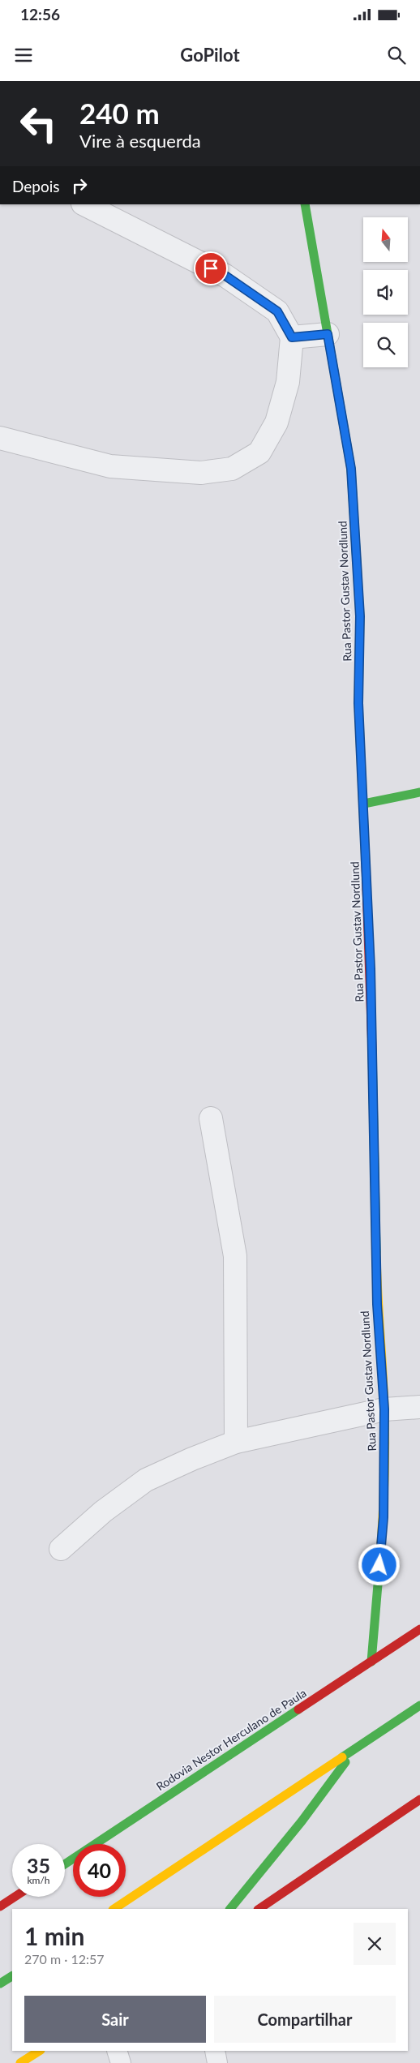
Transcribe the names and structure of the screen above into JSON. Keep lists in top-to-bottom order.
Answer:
{
  "streets": {
    "main road": ["Rua Pastor Gustav Nordlund", "Rodovia Nestor Herculano de Paula"]
  },
  "crossings": [
    ["Rua Pastor Gustav Nordlund", "Rodovia Nestor Herculano de Paula"]
  ],
  "north": "top",
  "page": {
    "status": "12:56",
    "header": "GoPilot",
    "turn": ["240 m", "Vire à esquerda"],
    "then": "Depois",
    "speed": "35 km/h",
    "limit": "40",
    "heading": ["1 min", "270 m · 12:57"],
    "buttons": ["Sair", "Compartilhar"]
  }
}
